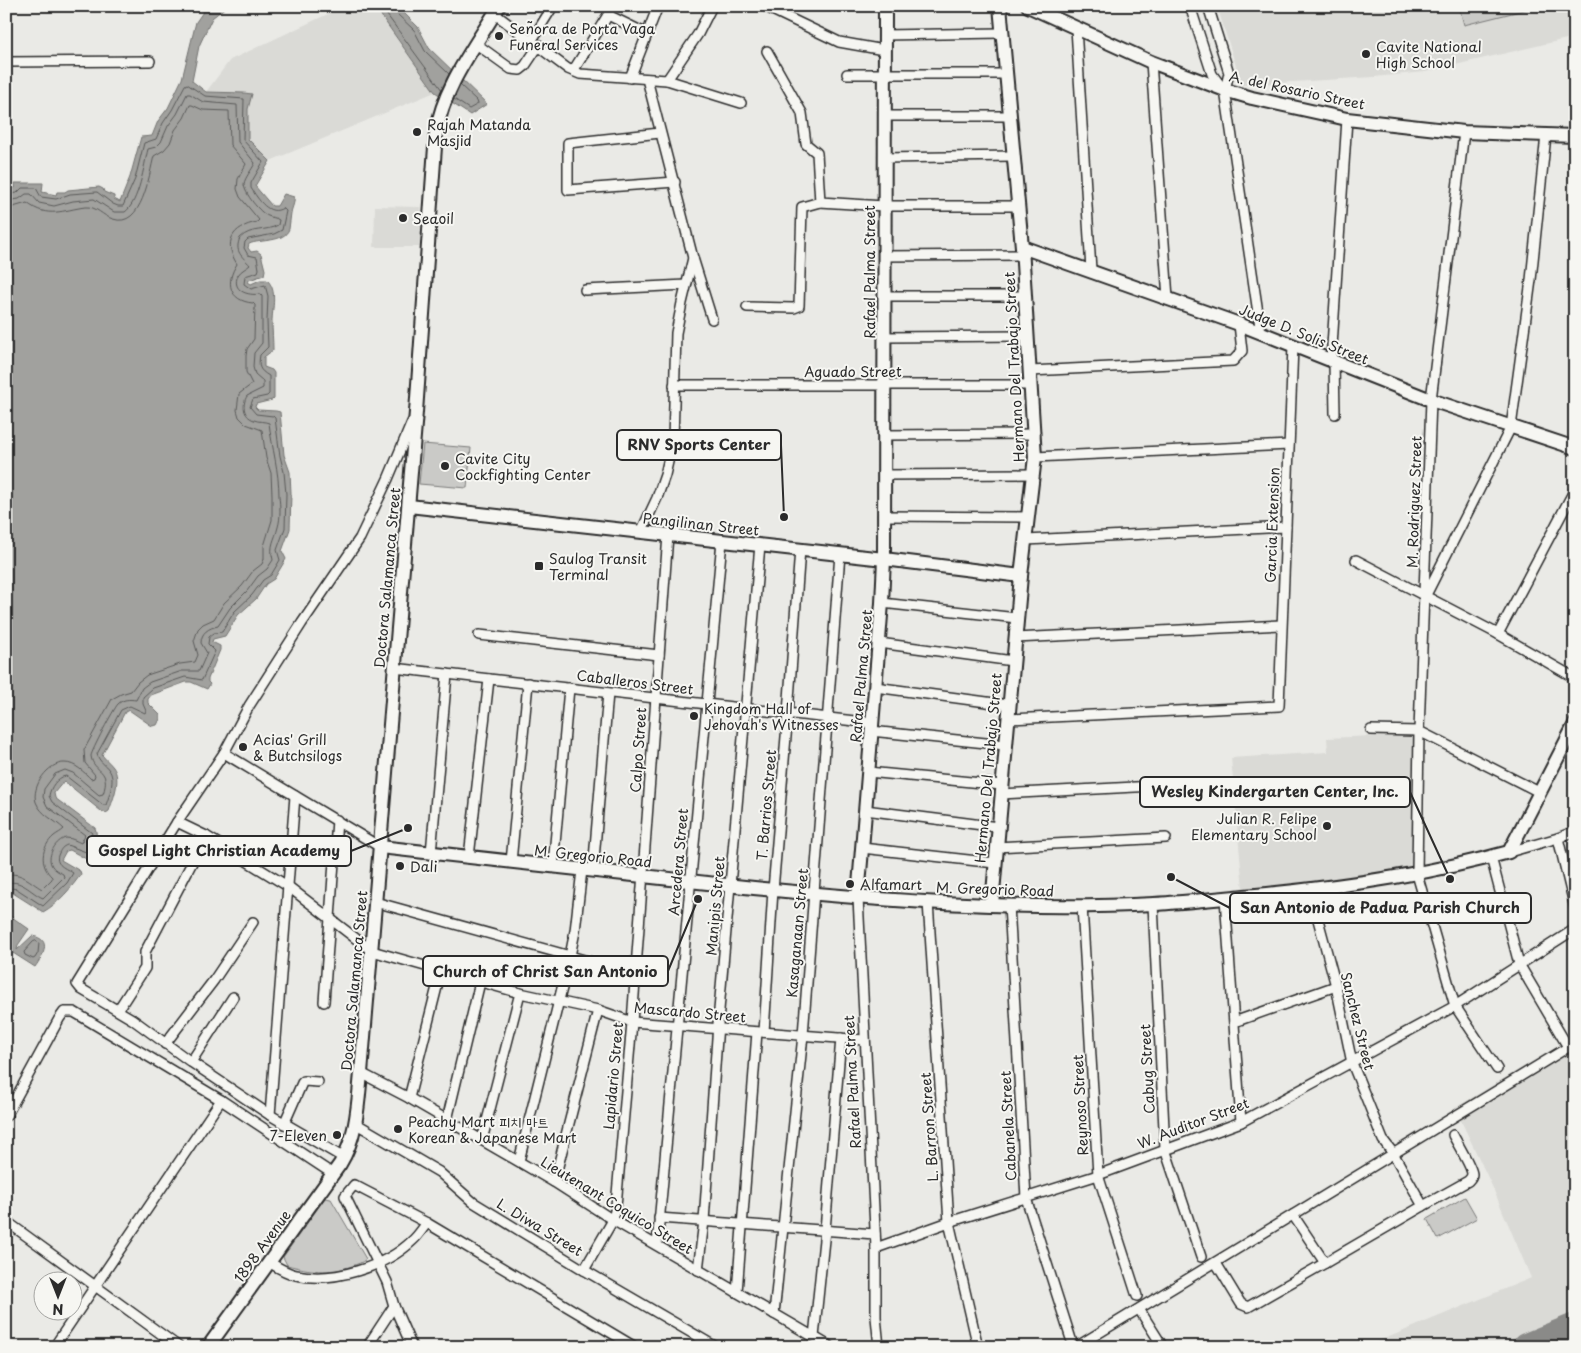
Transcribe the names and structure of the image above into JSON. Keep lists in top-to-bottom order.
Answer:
{
  "streets": {
    "street": [
      "A. del Rosario Street",
      "Rafael Palma Street",
      "Judge D. Solis Street",
      "Hermano Del Trabajo Street",
      "Aguado Street",
      "M. Rodriguez Street",
      "Pangilinan Street",
      "Garcia Extension",
      "Doctora Salamanca Street",
      "Caballeros Street",
      "Calpo Street",
      "T. Barrios Street",
      "M. Gregorio Road",
      "Arcedera Street",
      "Manipis Street",
      "Kasaganaan Street",
      "Mascardo Street",
      "Sanchez Street",
      "Cabug Street",
      "Lapidario Street",
      "Reynoso Street",
      "W. Auditor Street",
      "Cabanela Street",
      "L. Barron Street",
      "Lieutenant Coquico Street",
      "L. Diwa Street",
      "1898 Avenue"
    ]
  },
  "crossings": [
    ["A. del Rosario Street", "M. Rodriguez Street"],
    ["Rafael Palma Street", "Aguado Street"],
    ["Rafael Palma Street", "Pangilinan Street"],
    ["Rafael Palma Street", "Caballeros Street"],
    ["Rafael Palma Street", "M. Gregorio Road"],
    ["Rafael Palma Street", "Mascardo Street"],
    ["Rafael Palma Street", "W. Auditor Street"],
    ["Judge D. Solis Street", "Hermano Del Trabajo Street"],
    ["Judge D. Solis Street", "M. Rodriguez Street"],
    ["Judge D. Solis Street", "Garcia Extension"],
    ["Hermano Del Trabajo Street", "Aguado Street"],
    ["Hermano Del Trabajo Street", "Pangilinan Street"],
    ["Hermano Del Trabajo Street", "Garcia Extension"],
    ["Hermano Del Trabajo Street", "Caballeros Street"],
    ["Hermano Del Trabajo Street", "M. Gregorio Road"],
    ["M. Rodriguez Street", "M. Gregorio Road"],
    ["M. Rodriguez Street", "W. Auditor Street"],
    ["Pangilinan Street", "Doctora Salamanca Street"],
    ["Pangilinan Street", "Calpo Street"],
    ["Pangilinan Street", "T. Barrios Street"],
    ["Pangilinan Street", "Arcedera Street"],
    ["Pangilinan Street", "Manipis Street"],
    ["Pangilinan Street", "Kasaganaan Street"],
    ["Doctora Salamanca Street", "Caballeros Street"],
    ["Doctora Salamanca Street", "M. Gregorio Road"],
    ["Doctora Salamanca Street", "Mascardo Street"],
    ["Doctora Salamanca Street", "Lieutenant Coquico Street"],
    ["Doctora Salamanca Street", "L. Diwa Street"],
    ["Doctora Salamanca Street", "1898 Avenue"],
    ["Caballeros Street", "Calpo Street"],
    ["Caballeros Street", "T. Barrios Street"],
    ["Caballeros Street", "Arcedera Street"],
    ["Caballeros Street", "Manipis Street"],
    ["Caballeros Street", "Kasaganaan Street"],
    ["Calpo Street", "M. Gregorio Road"],
    ["Calpo Street", "Lapidario Street"],
    ["T. Barrios Street", "M. Gregorio Road"],
    ["T. Barrios Street", "Mascardo Street"],
    ["T. Barrios Street", "Lieutenant Coquico Street"],
    ["M. Gregorio Road", "Arcedera Street"],
    ["M. Gregorio Road", "Manipis Street"],
    ["M. Gregorio Road", "Kasaganaan Street"],
    ["M. Gregorio Road", "Sanchez Street"],
    ["M. Gregorio Road", "Cabug Street"],
    ["M. Gregorio Road", "Lapidario Street"],
    ["M. Gregorio Road", "Reynoso Street"],
    ["M. Gregorio Road", "Cabanela Street"],
    ["M. Gregorio Road", "L. Barron Street"],
    ["Arcedera Street", "Mascardo Street"],
    ["Arcedera Street", "Lieutenant Coquico Street"],
    ["Manipis Street", "Mascardo Street"],
    ["Manipis Street", "Lieutenant Coquico Street"],
    ["Kasaganaan Street", "Mascardo Street"],
    ["Kasaganaan Street", "Lieutenant Coquico Street"],
    ["Mascardo Street", "Lapidario Street"],
    ["Sanchez Street", "W. Auditor Street"],
    ["Cabug Street", "W. Auditor Street"],
    ["Lapidario Street", "Lieutenant Coquico Street"],
    ["Lapidario Street", "L. Diwa Street"],
    ["Reynoso Street", "W. Auditor Street"],
    ["W. Auditor Street", "Cabanela Street"],
    ["W. Auditor Street", "L. Barron Street"]
  ],
  "places": {
    "other": [
      "Señora de Porta Vaga Funeral Services",
      "Cavite National High School",
      "Rajah Matanda Masjid",
      "Seaoil",
      "Cavite City Cockfighting Center",
      "RNV Sports Center",
      "Kingdom Hall of Jehovah's Witnesses",
      "Acias' Grill & Butchsilogs",
      "Julian R. Felipe Elementary School",
      "Gospel Light Christian Academy",
      "Dali",
      "San Antonio de Padua Parish Church",
      "Wesley Kindergarten Center, Inc.",
      "Alfamart",
      "Church of Christ San Antonio",
      "Peachy Mart 피치 마트 Korean & Japanese Mart",
      "7-Eleven"
    ],
    "transit": ["Saulog Transit Terminal"]
  },
  "north": "bottom"
}
